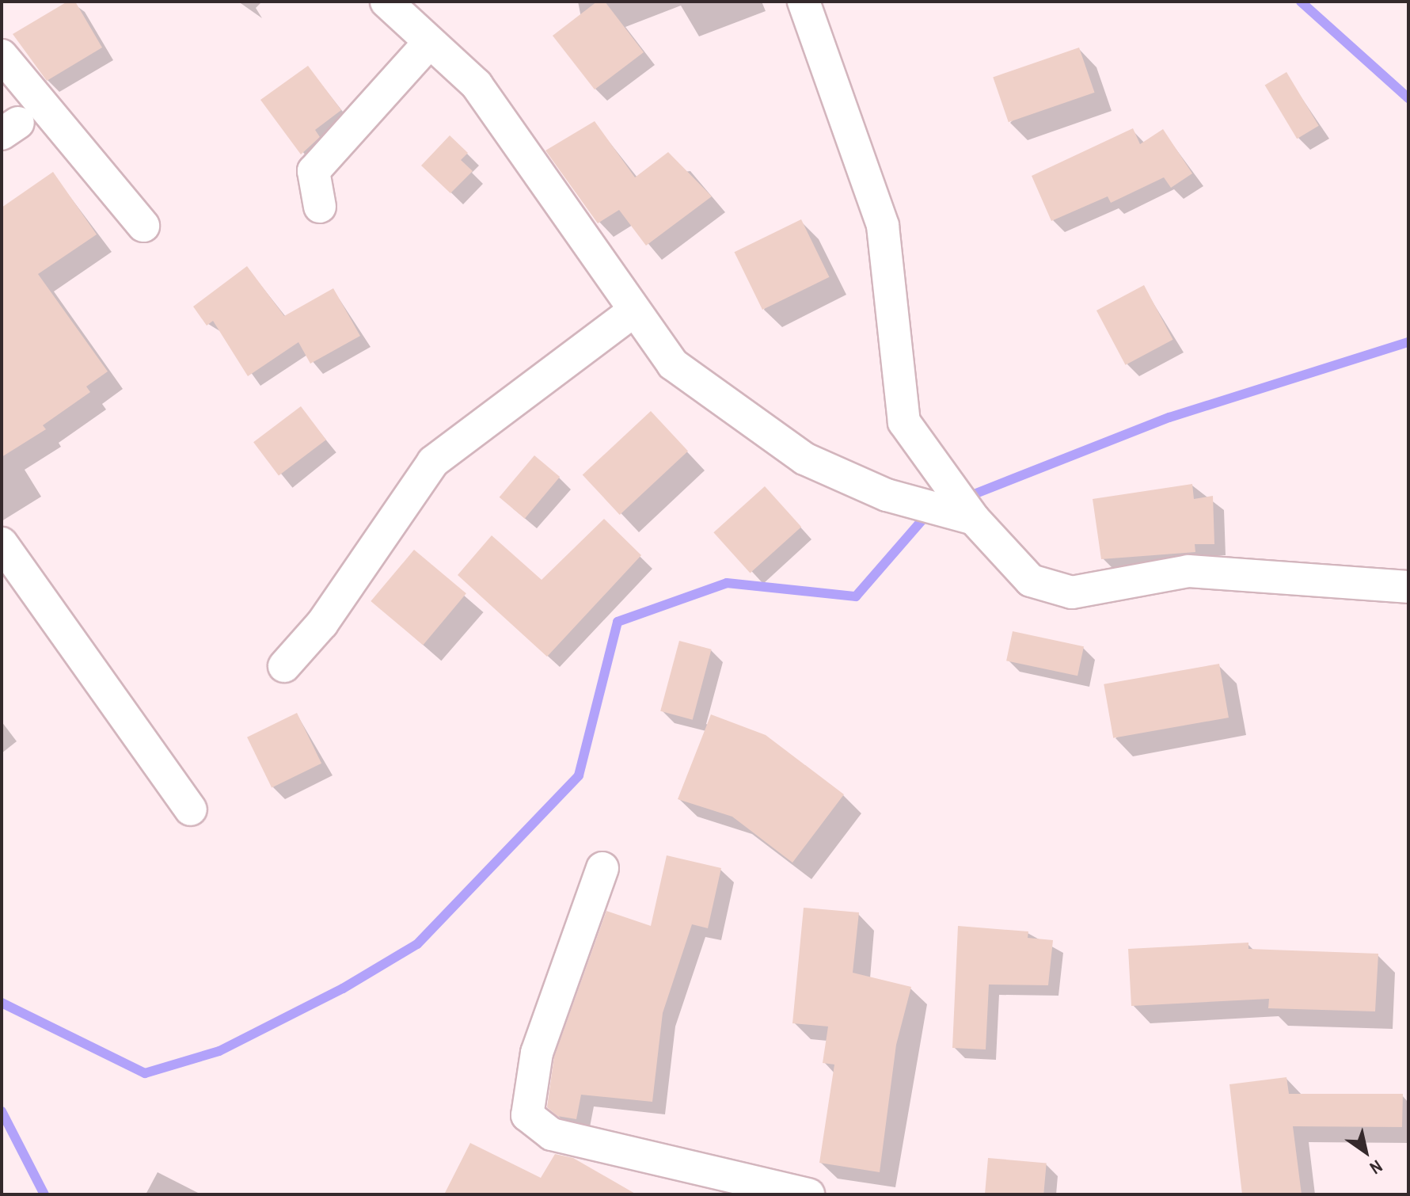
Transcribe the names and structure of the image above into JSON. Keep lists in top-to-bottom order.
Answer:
{
  "north": "bottom right"
}
